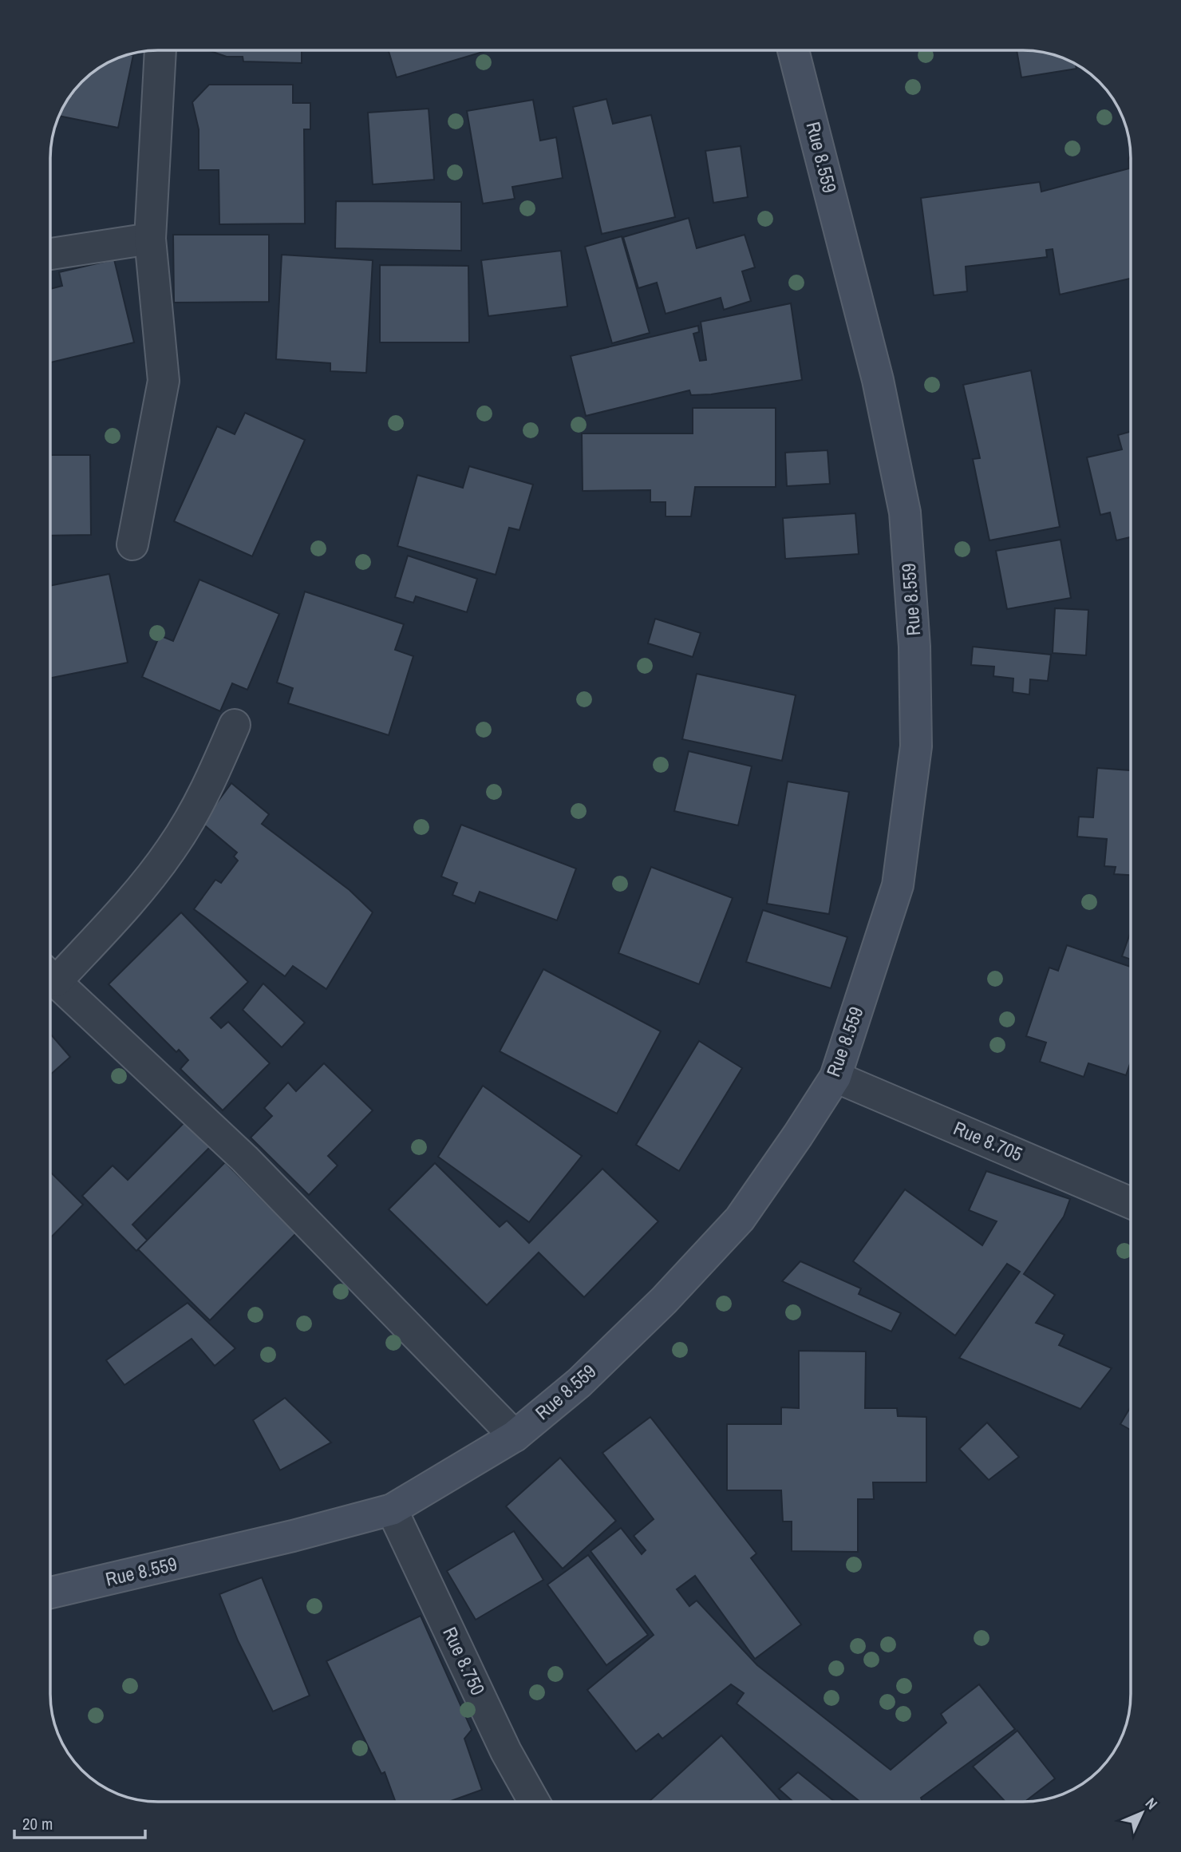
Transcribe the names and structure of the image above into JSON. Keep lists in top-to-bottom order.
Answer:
{
  "streets": {
    "main road": ["Rue 8.559"],
    "street": ["Rue 8.705", "Rue 8.750"]
  },
  "crossings": [
    ["Rue 8.559", "Rue 8.705"],
    ["Rue 8.559", "Rue 8.750"]
  ],
  "scale_bar": "20 m",
  "north": "top right"
}
